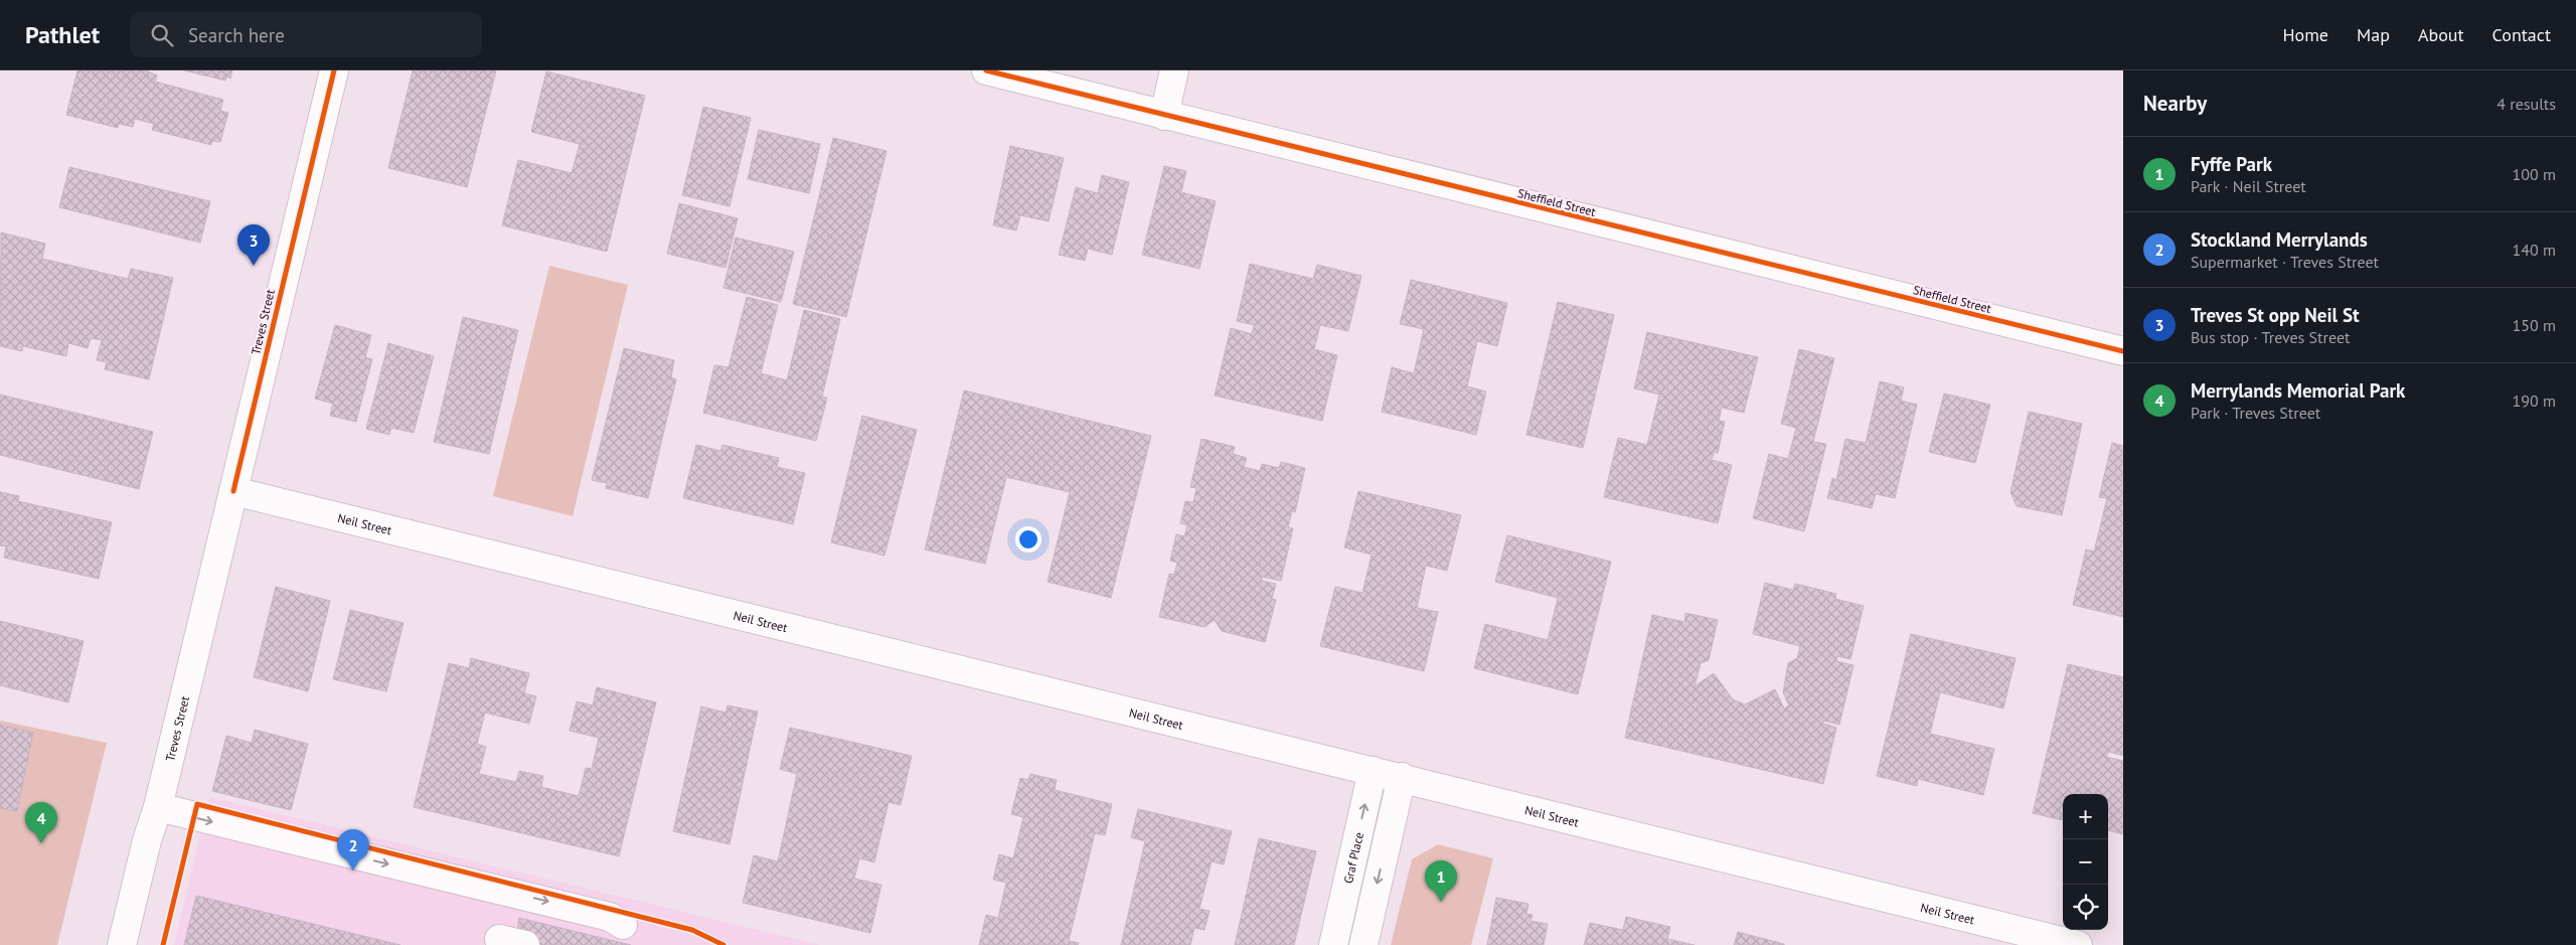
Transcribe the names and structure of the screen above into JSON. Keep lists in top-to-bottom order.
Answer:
{
  "streets": {
    "main road": [
      "Sheffield Street",
      "Treves Street",
      "Neil Street",
      "Graf Place"
    ]
  },
  "crossings": [
    ["Treves Street", "Neil Street"],
    ["Neil Street", "Graf Place"]
  ],
  "page": {
    "header": "Pathlet",
    "search": "Search here",
    "nav": [
      "Home",
      "Map",
      "About",
      "Contact"
    ],
    "heading": ["Nearby", "4 results"],
    "list": [
      {
        "mark": "1",
        "name": "Fyffe Park",
        "note": "Park · Neil Street",
        "value": "100 m"
      },
      {
        "mark": "2",
        "name": "Stockland Merrylands",
        "note": "Supermarket · Treves Street",
        "value": "140 m"
      },
      {
        "mark": "3",
        "name": "Treves St opp Neil St",
        "note": "Bus stop · Treves Street",
        "value": "150 m"
      },
      {
        "mark": "4",
        "name": "Merrylands Memorial Park",
        "note": "Park · Treves Street",
        "value": "190 m"
      }
    ],
    "pins": [
      "3",
      "4",
      "2",
      "1"
    ],
    "map_buttons": ["+", "−"]
  }
}
